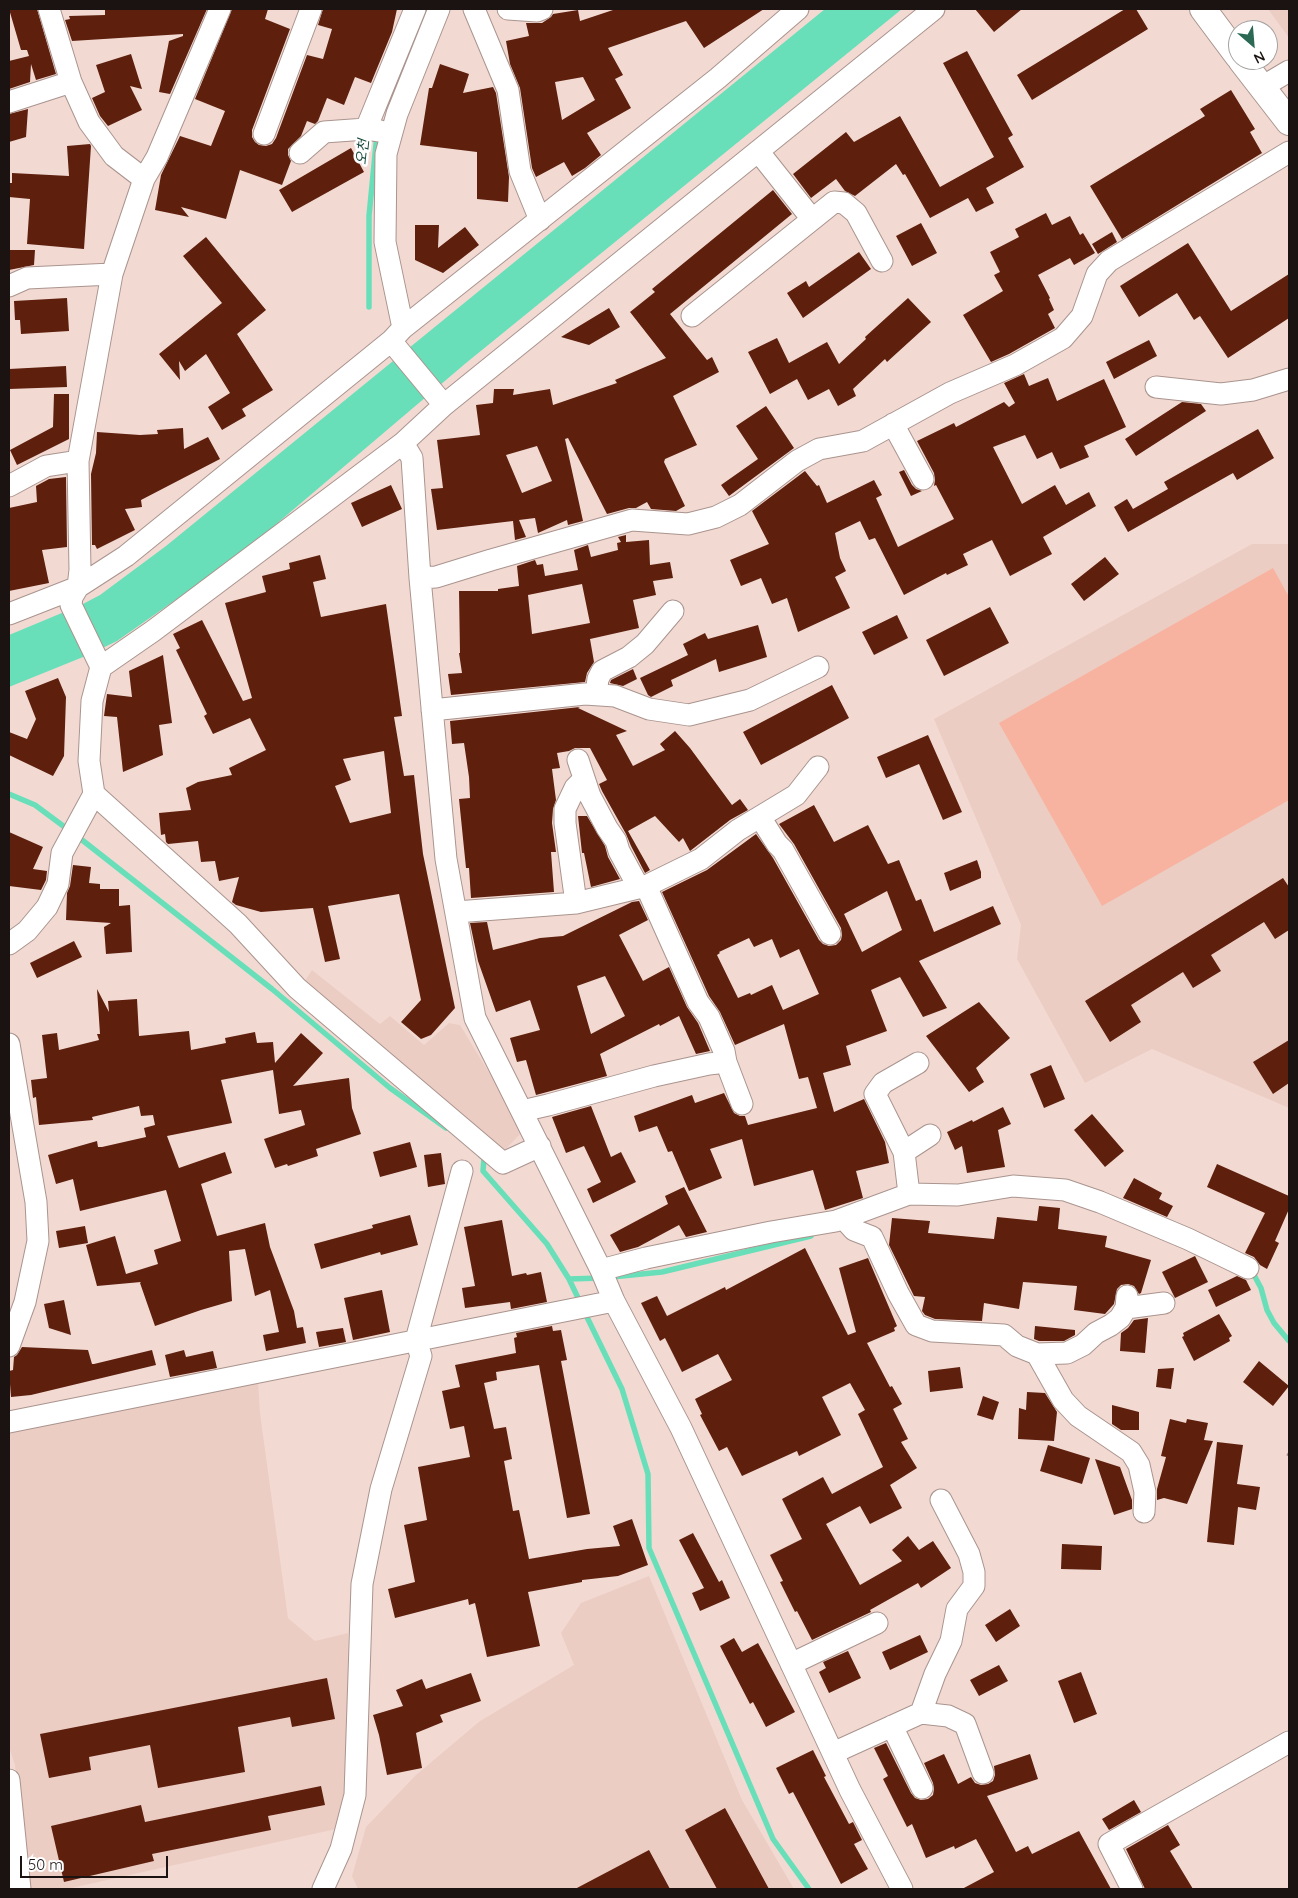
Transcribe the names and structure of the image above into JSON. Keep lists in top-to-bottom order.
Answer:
{
  "water": ["오천"],
  "scale_bar": "50 m",
  "north": "bottom right"
}
